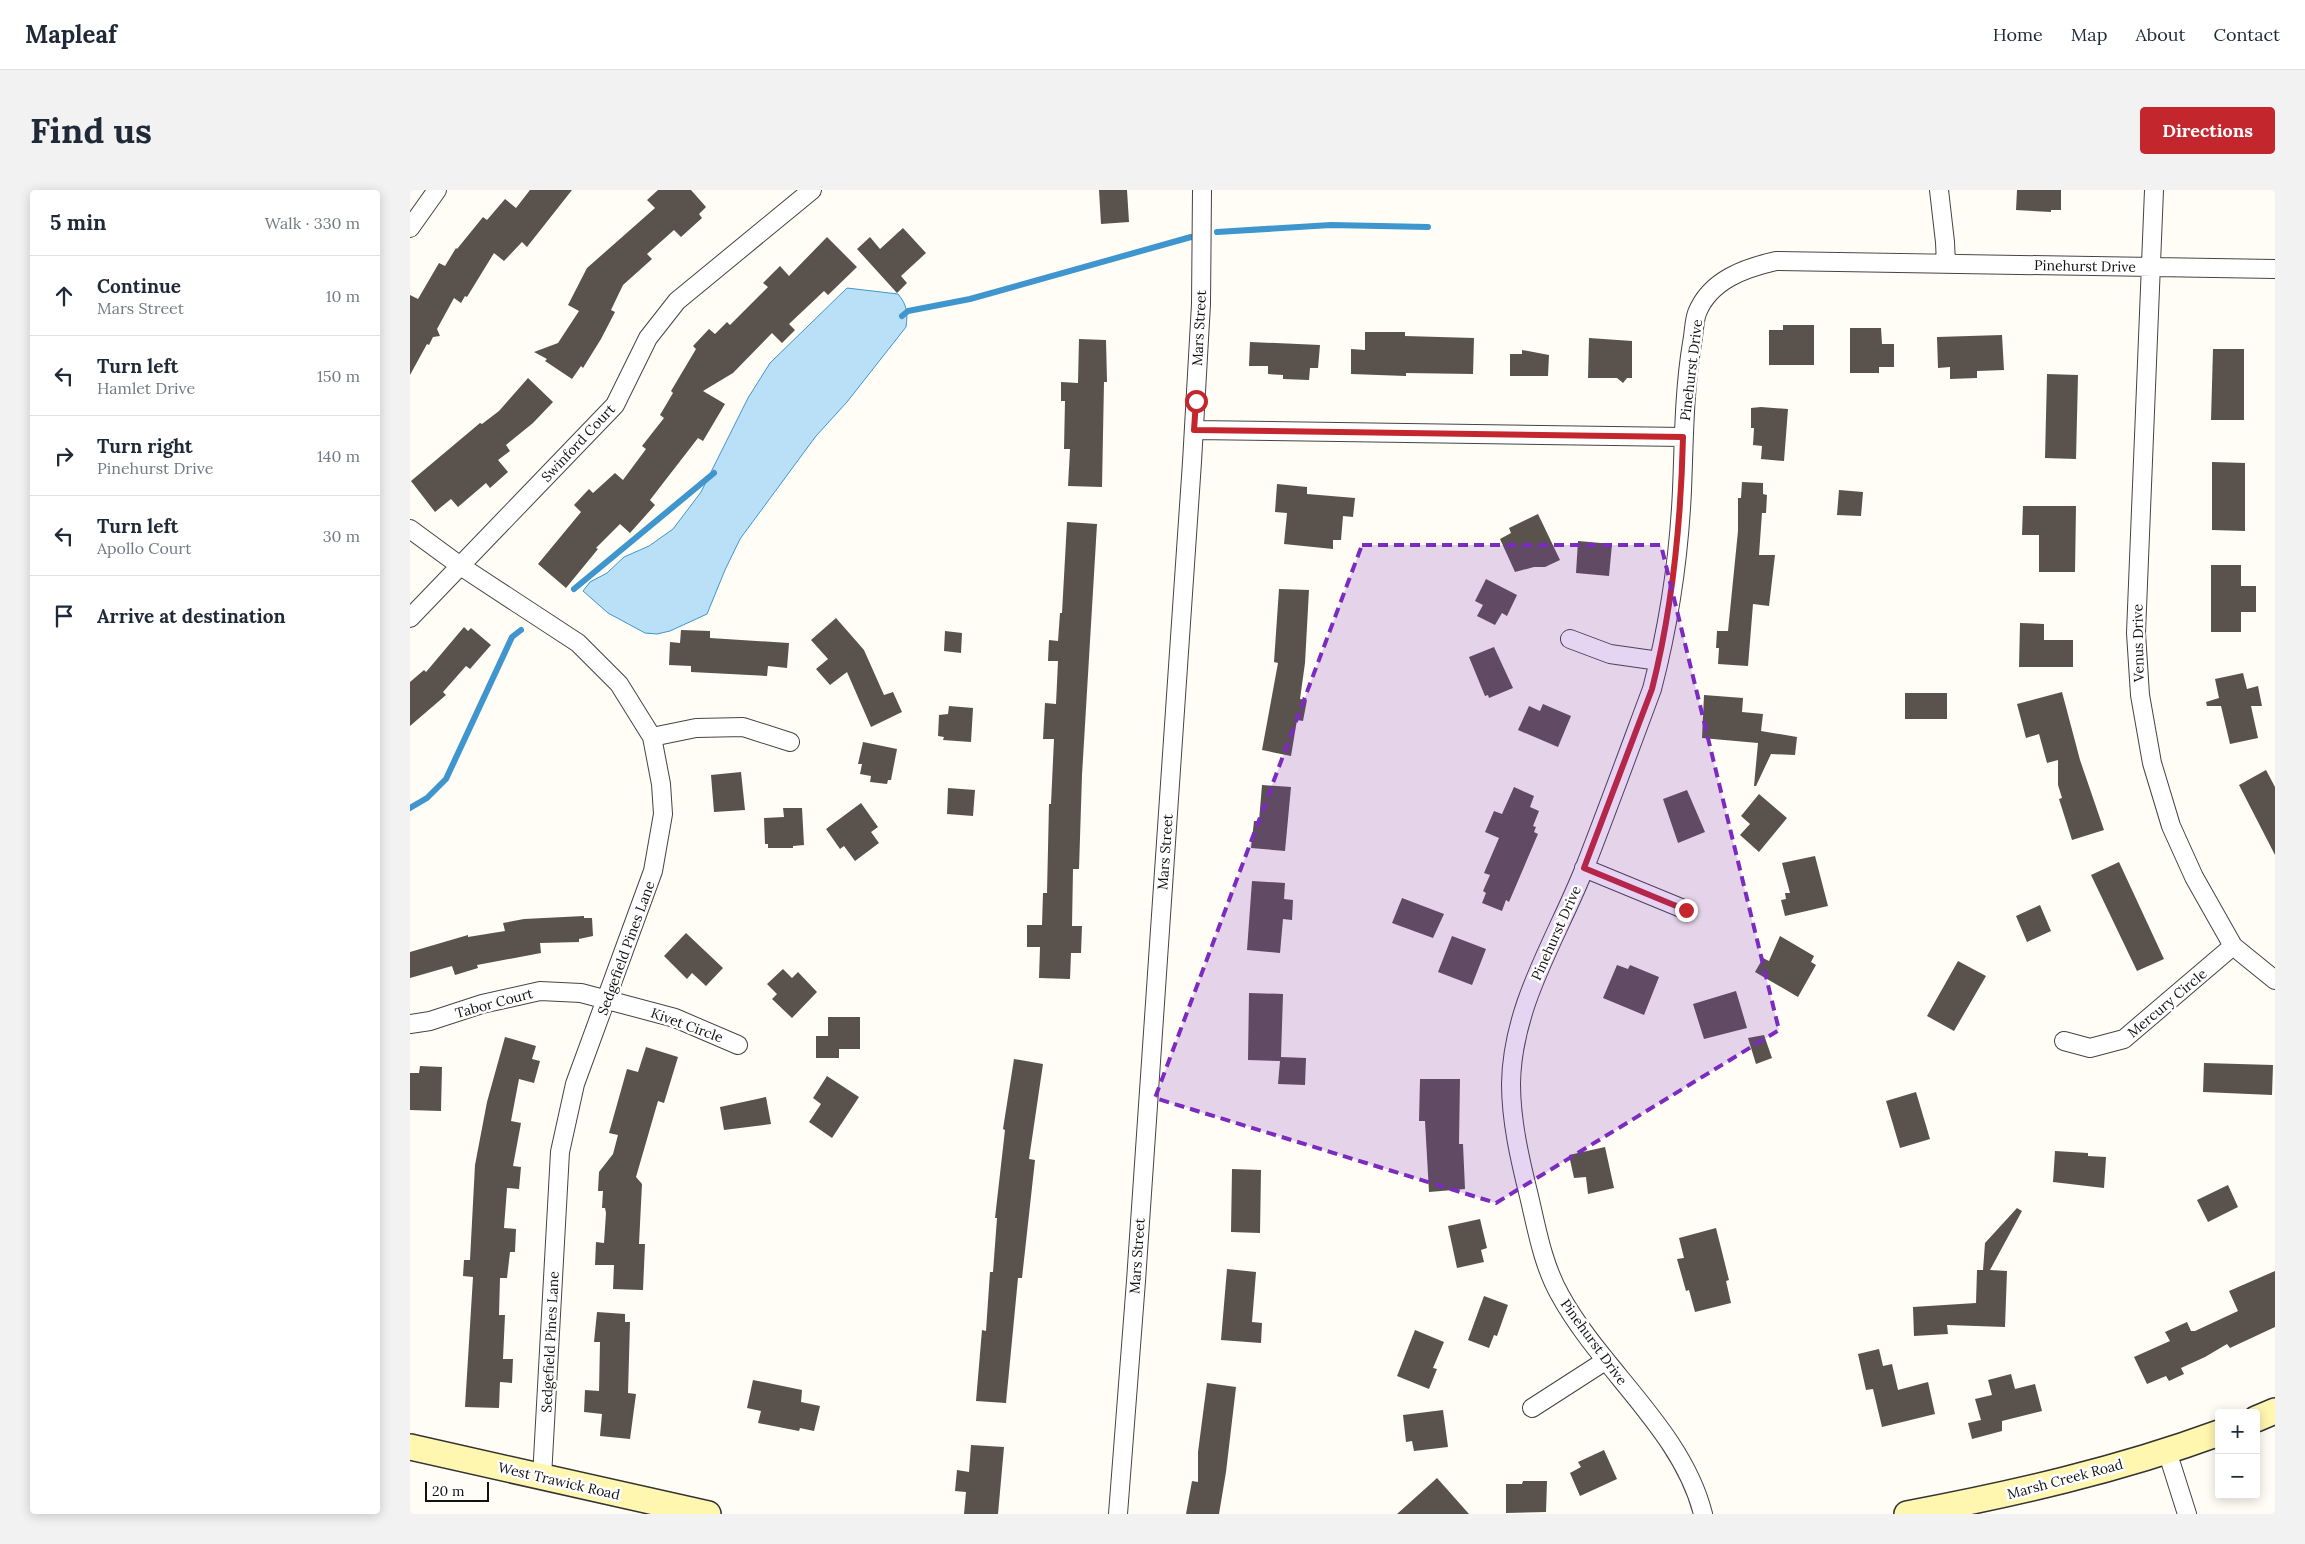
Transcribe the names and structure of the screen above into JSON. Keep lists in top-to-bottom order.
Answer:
{
  "streets": {
    "street": [
      "Pinehurst Drive",
      "Mars Street",
      "Swinford Court",
      "Venus Drive",
      "Sedgefield Pines Lane",
      "Tabor Court",
      "Mercury Circle",
      "Kivet Circle",
      "Marsh Creek Road",
      "West Trawick Road"
    ]
  },
  "crossings": [
    ["Pinehurst Drive", "Venus Drive"],
    ["Swinford Court", "Sedgefield Pines Lane"],
    ["Venus Drive", "Mercury Circle"],
    ["Sedgefield Pines Lane", "Tabor Court"],
    ["Sedgefield Pines Lane", "Kivet Circle"],
    ["Sedgefield Pines Lane", "West Trawick Road"],
    ["Tabor Court", "Kivet Circle"]
  ],
  "scale_bar": "20 m",
  "page": {
    "header": "Mapleaf",
    "nav": [
      "Home",
      "Map",
      "About",
      "Contact"
    ],
    "buttons": "Directions",
    "title": "Find us",
    "heading": ["5 min", "Walk · 330 m"],
    "list": [
      ["Continue", "Mars Street", "10 m"],
      ["Turn left", "Hamlet Drive", "150 m"],
      ["Turn right", "Pinehurst Drive", "140 m"],
      ["Turn left", "Apollo Court", "30 m"],
      "Arrive at destination"
    ],
    "map_buttons": ["+", "−"],
    "scale": "20 m"
  }
}
